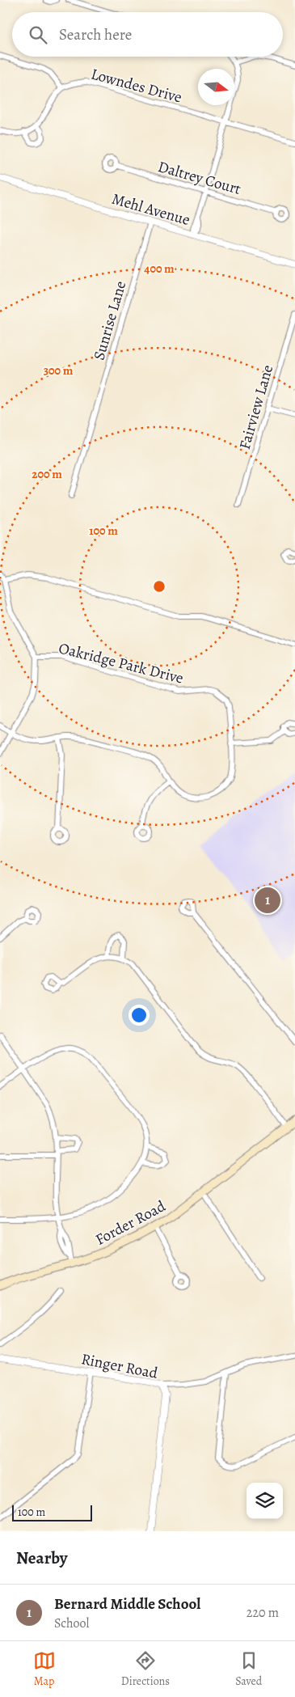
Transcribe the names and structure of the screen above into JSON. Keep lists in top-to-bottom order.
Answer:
{
  "streets": {
    "main road": ["Forder Road"],
    "street": [
      "Lowndes Drive",
      "Daltrey Court",
      "Mehl Avenue",
      "Sunrise Lane",
      "Fairview Lane",
      "Oakridge Park Drive",
      "Ringer Road"
    ]
  },
  "crossings": [
    ["Mehl Avenue", "Sunrise Lane"]
  ],
  "scale_bar": "100 m",
  "north": "right",
  "page": {
    "search": "Search here",
    "pins": "1",
    "scale": "100 m",
    "heading": "Nearby",
    "list": [
      {
        "mark": "1",
        "name": "Bernard Middle School",
        "note": "School",
        "value": "220 m"
      }
    ],
    "nav": ["Map", "Directions", "Saved"]
  },
  "rings": [
    "400 m",
    "300 m",
    "200 m",
    "100 m"
  ]
}
